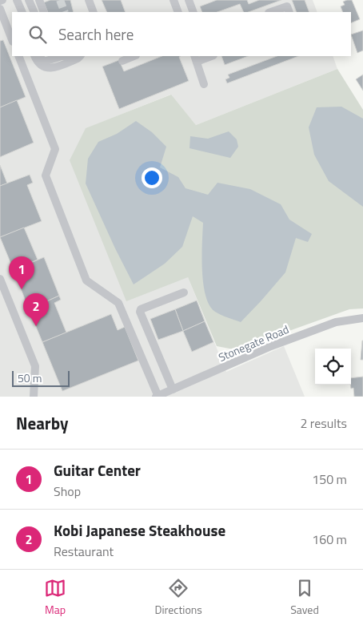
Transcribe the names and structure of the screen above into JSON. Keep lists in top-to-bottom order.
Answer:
{
  "streets": {
    "street": ["Stonegate Road"]
  },
  "scale_bar": "50 m",
  "page": {
    "search": "Search here",
    "pins": ["1", "2"],
    "scale": "50 m",
    "heading": ["Nearby", "2 results"],
    "list": [
      {
        "mark": "1",
        "name": "Guitar Center",
        "note": "Shop",
        "value": "150 m"
      },
      {
        "mark": "2",
        "name": "Kobi Japanese Steakhouse",
        "note": "Restaurant",
        "value": "160 m"
      }
    ],
    "nav": ["Map", "Directions", "Saved"]
  }
}
